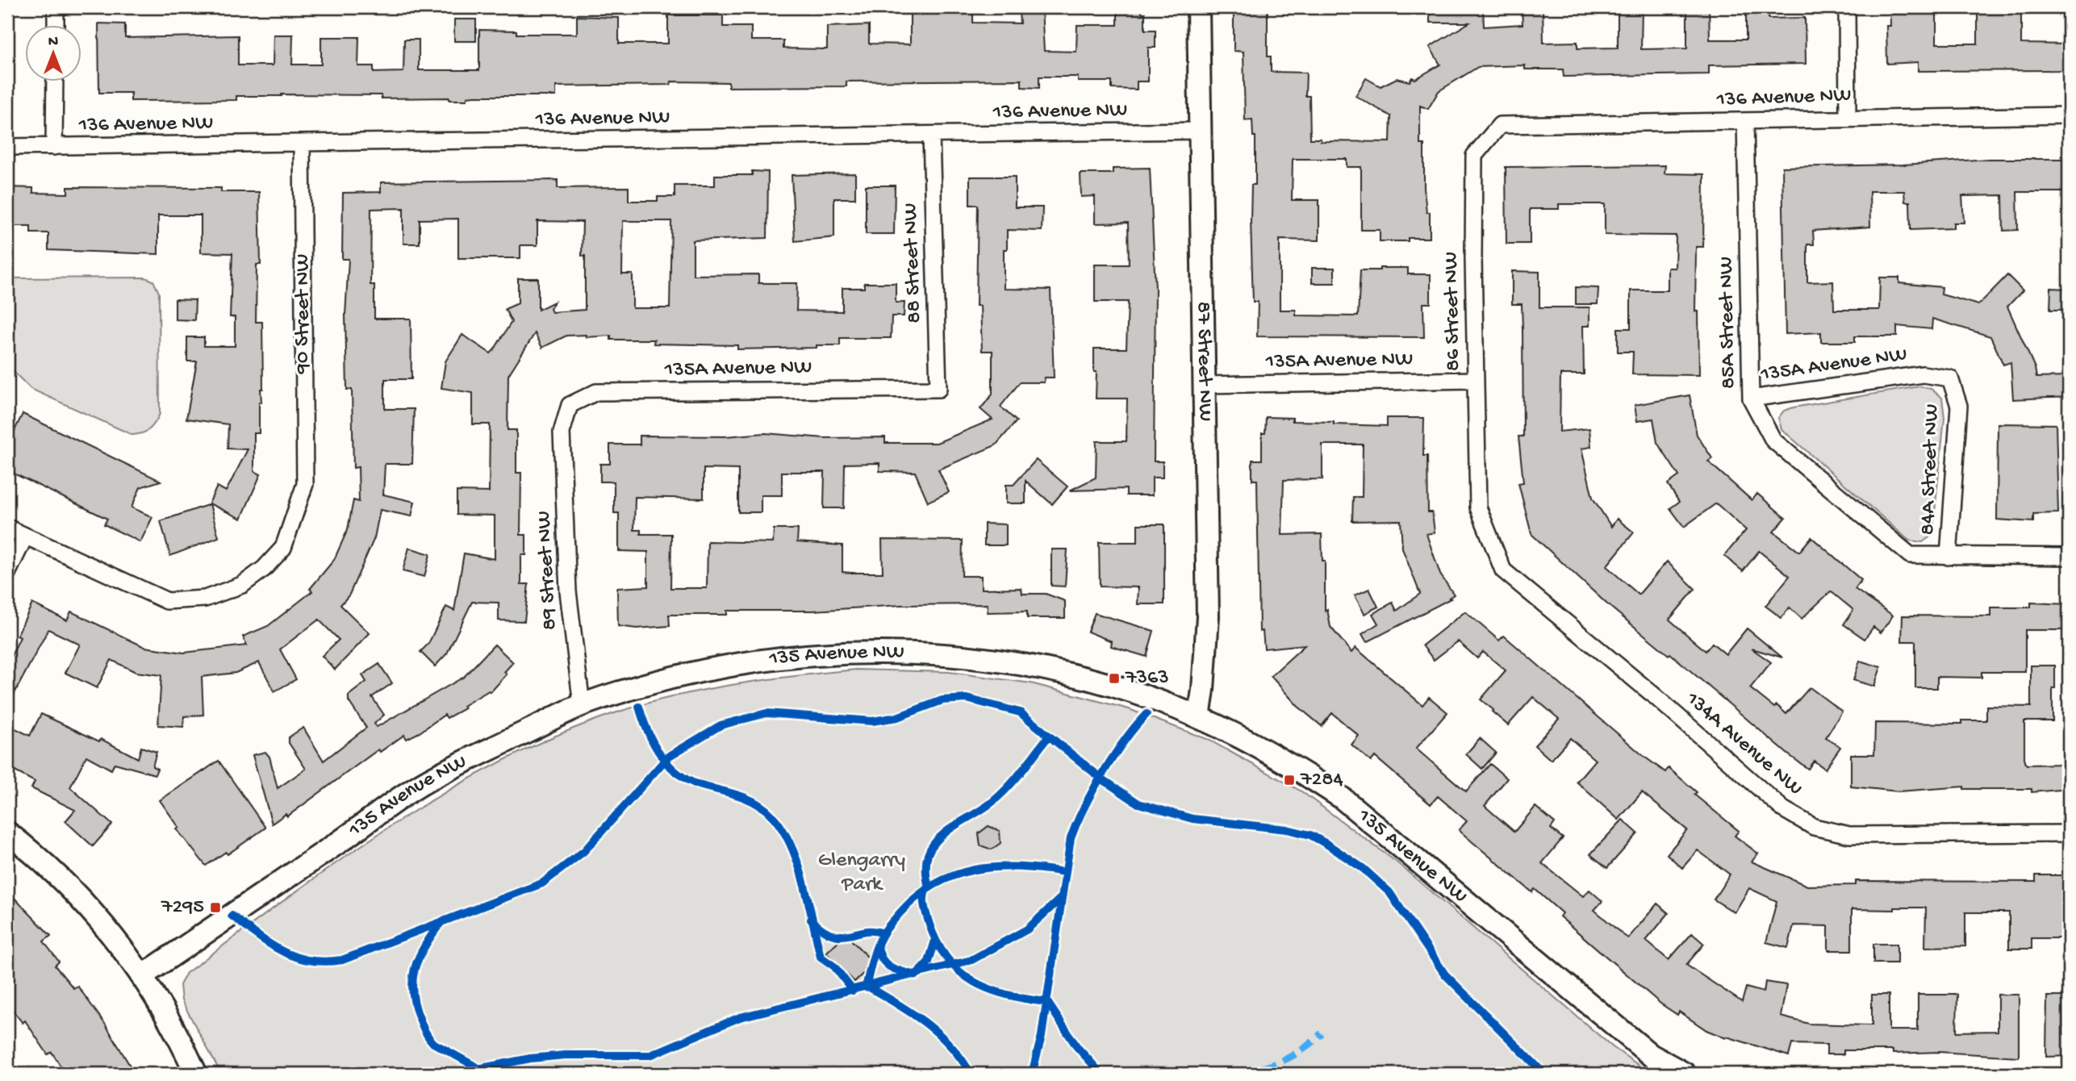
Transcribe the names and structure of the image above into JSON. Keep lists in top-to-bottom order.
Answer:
{
  "streets": {
    "street": [
      "136 Avenue NW",
      "88 Street NW",
      "86 Street NW",
      "90 Street NW",
      "85A Street NW",
      "135A Avenue NW",
      "87 Street NW",
      "84A Street NW",
      "89 Street NW",
      "135 Avenue NW",
      "134A Avenue NW"
    ]
  },
  "crossings": [
    ["136 Avenue NW", "88 Street NW"],
    ["136 Avenue NW", "86 Street NW"],
    ["136 Avenue NW", "90 Street NW"],
    ["136 Avenue NW", "85A Street NW"],
    ["136 Avenue NW", "87 Street NW"],
    ["88 Street NW", "135A Avenue NW"],
    ["86 Street NW", "135A Avenue NW"],
    ["86 Street NW", "134A Avenue NW"],
    ["85A Street NW", "135A Avenue NW"],
    ["85A Street NW", "84A Street NW"],
    ["135A Avenue NW", "87 Street NW"],
    ["135A Avenue NW", "84A Street NW"],
    ["135A Avenue NW", "89 Street NW"],
    ["87 Street NW", "135 Avenue NW"],
    ["89 Street NW", "135 Avenue NW"]
  ],
  "parks": ["Glengarry Park"],
  "places": {
    "transit": ["7363", "7284", "7295"]
  },
  "north": "top"
}
